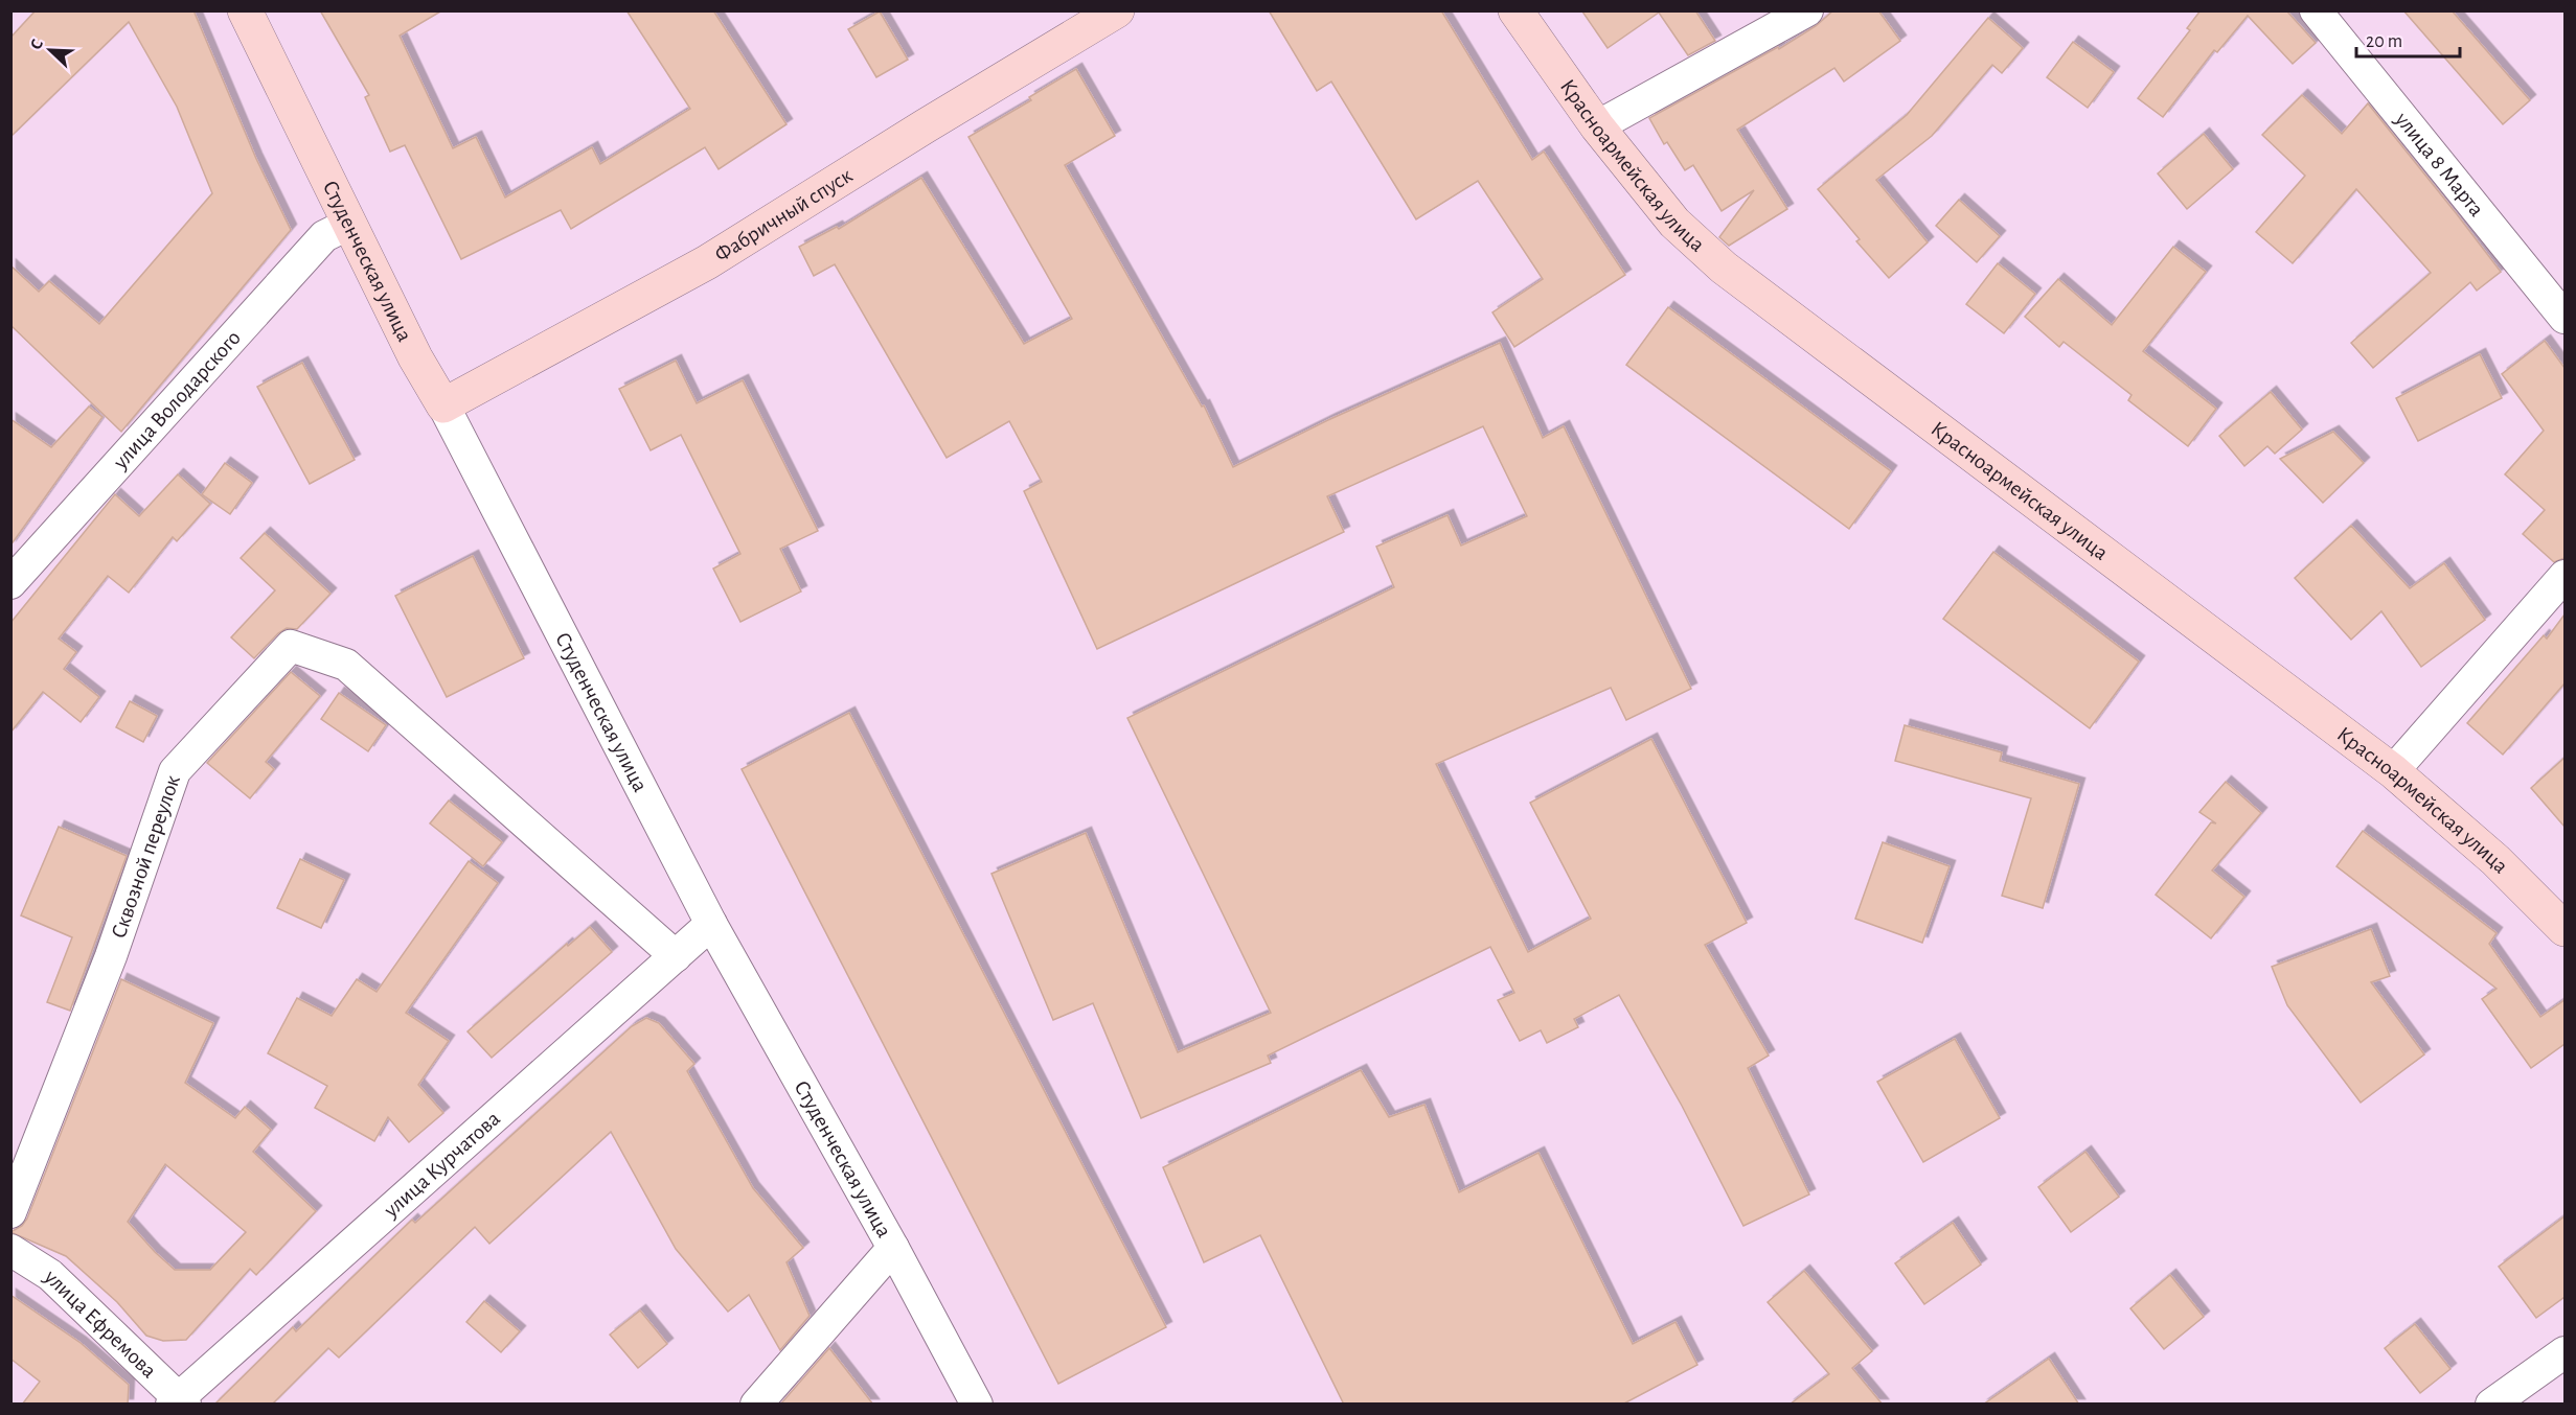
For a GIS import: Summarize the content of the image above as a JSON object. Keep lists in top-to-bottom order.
{
  "streets": {
    "main road": ["Красноармейская улица", "Фабричный спуск", "Студенческая улица"],
    "street": [
      "улица 8 Марта",
      "улица Володарского",
      "Сквозной переулок",
      "улица Курчатова",
      "улица Ефремова"
    ]
  },
  "crossings": [
    ["Фабричный спуск", "Студенческая улица"],
    ["Студенческая улица", "улица Володарского"],
    ["Студенческая улица", "улица Курчатова"],
    ["Сквозной переулок", "улица Курчатова"],
    ["улица Курчатова", "улица Ефремова"]
  ],
  "scale_bar": "20 m",
  "north": "top left"
}
